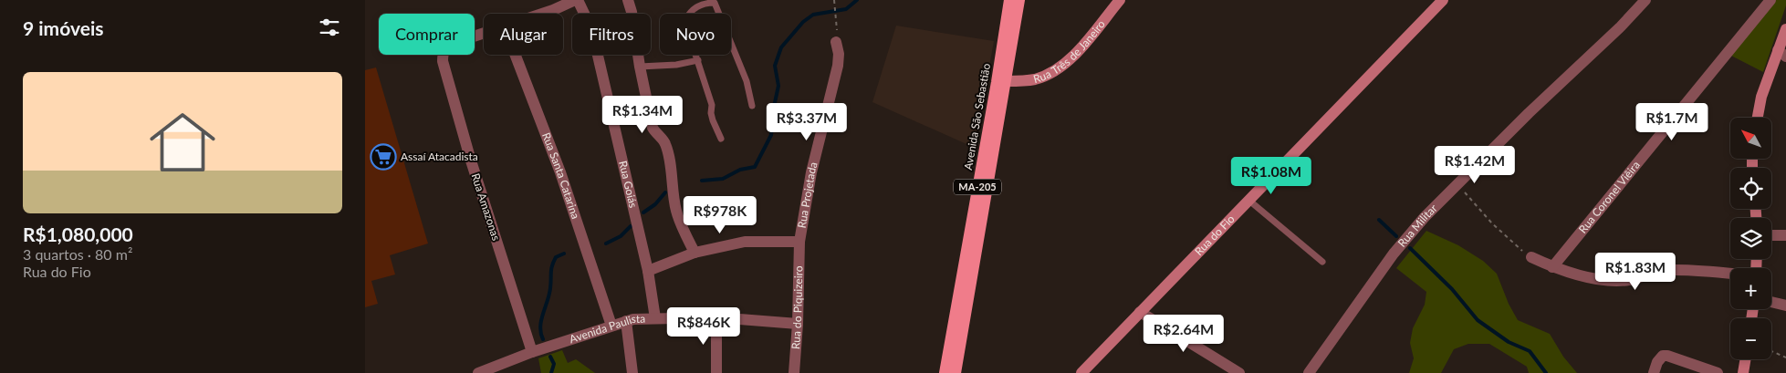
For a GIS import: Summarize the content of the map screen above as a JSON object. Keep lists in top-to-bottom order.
{
  "streets": {
    "main road": ["Avenida São Sebastião", "MA-205"],
    "street": [
      "Rua Três de Janeiro",
      "Rua Santa Catarina",
      "Rua Goiás",
      "Rua Projetada",
      "Rua Coronel Viêira",
      "Rua Amazonas",
      "Rua Militar",
      "Rua do Fio",
      "Rua do Piquizeiro",
      "Avenida Paulista"
    ]
  },
  "crossings": [
    ["Rua Três de Janeiro", "Avenida São Sebastião"],
    ["Rua Santa Catarina", "Avenida Paulista"],
    ["Rua Goiás", "Avenida Paulista"],
    ["Rua Projetada", "Rua do Piquizeiro"],
    ["Rua Amazonas", "Avenida Paulista"],
    ["Rua do Piquizeiro", "Avenida Paulista"]
  ],
  "places": {
    "supermarket": ["Assaí Atacadista"]
  },
  "north": "top left",
  "page": {
    "heading": "9 imóveis",
    "chip": [
      "Comprar",
      "Alugar",
      "Filtros",
      "Novo"
    ],
    "list": [
      {
        "name": "R$1,080,000",
        "note": "3 quartos · 80 m² · Rua do Fio"
      }
    ],
    "price": [
      "R$1.34M",
      "R$3.37M",
      "R$1.7M",
      "R$1.42M",
      "R$1.08M",
      "R$978K",
      "R$1.83M",
      "R$846K",
      "R$2.64M"
    ],
    "map_buttons": ["+", "−"]
  }
}
